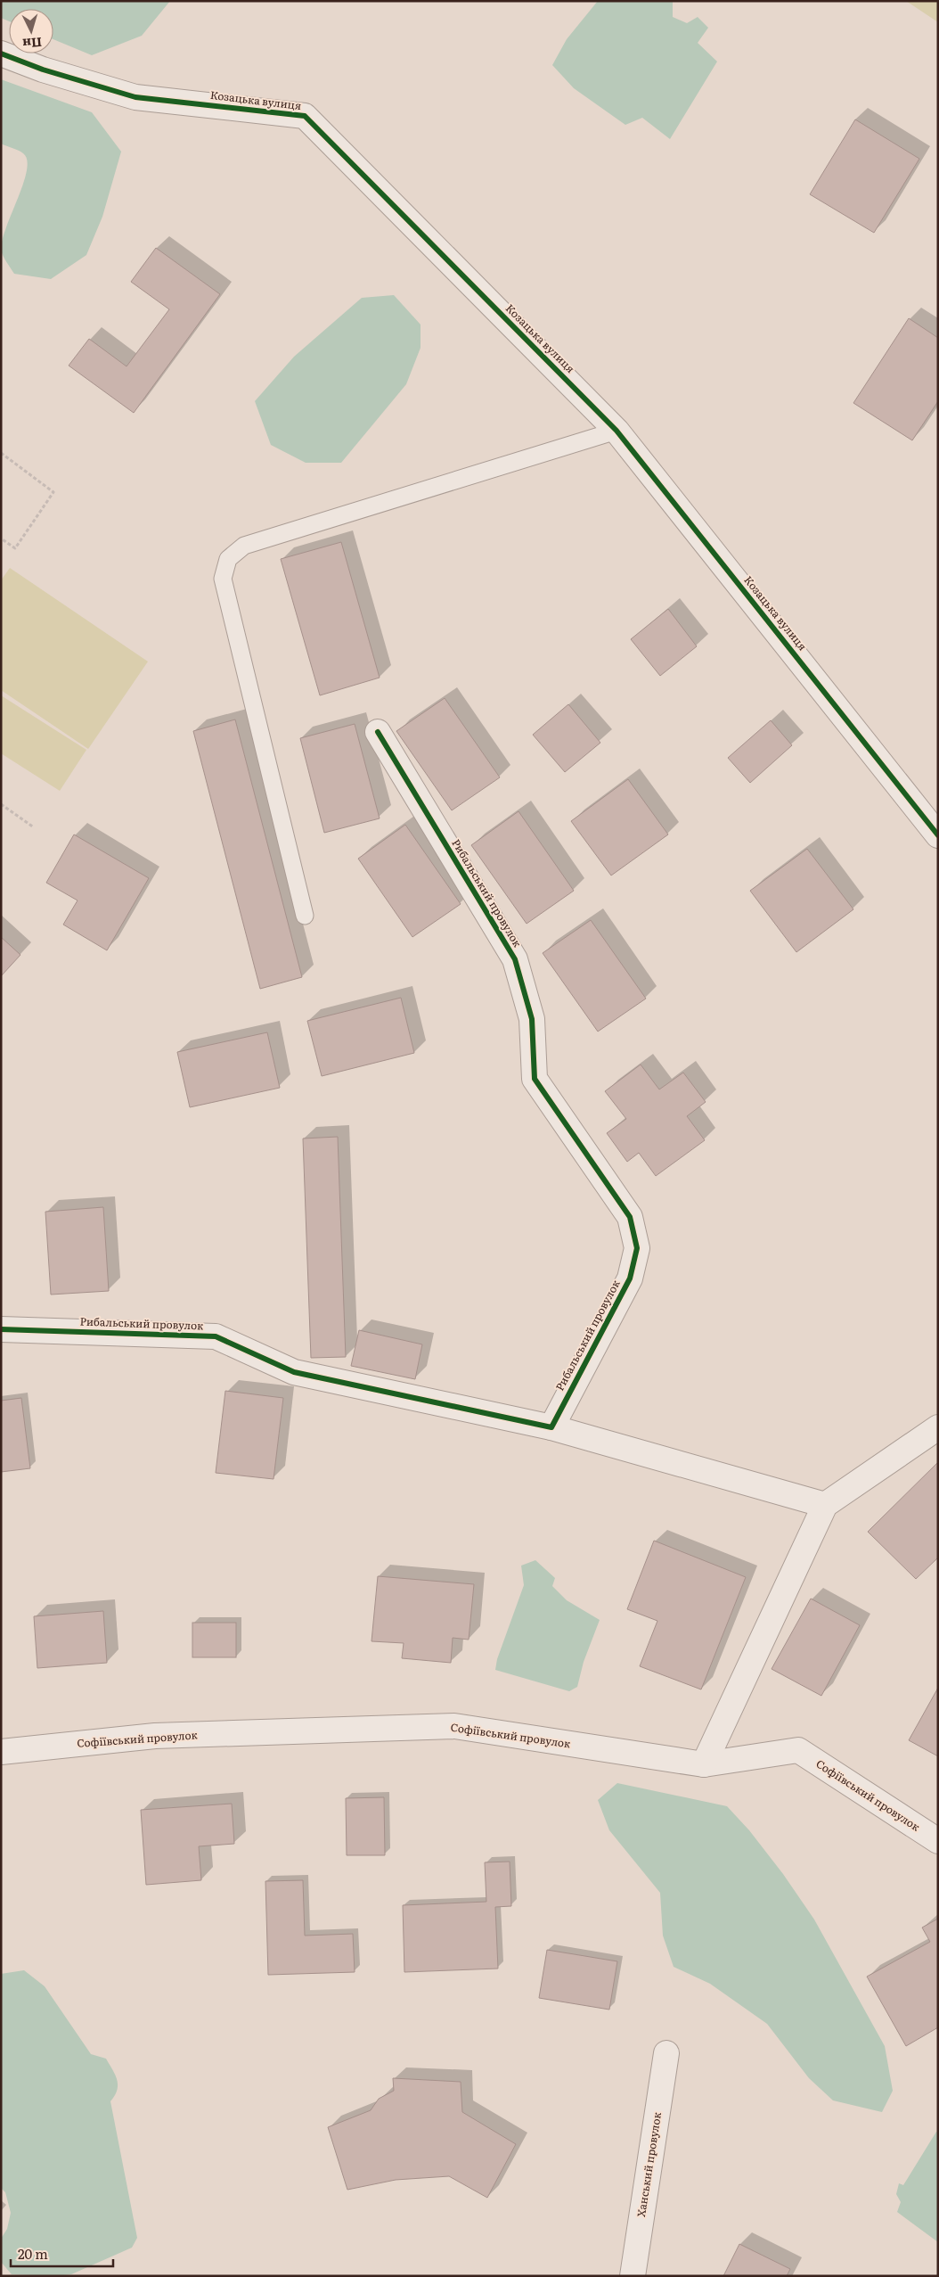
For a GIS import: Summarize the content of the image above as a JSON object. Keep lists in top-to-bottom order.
{
  "streets": {
    "street": [
      "Козацька вулиця",
      "Рибальський провулок",
      "Софіївський провулок",
      "Ханський провулок"
    ]
  },
  "scale_bar": "20 m",
  "north": "bottom"
}
